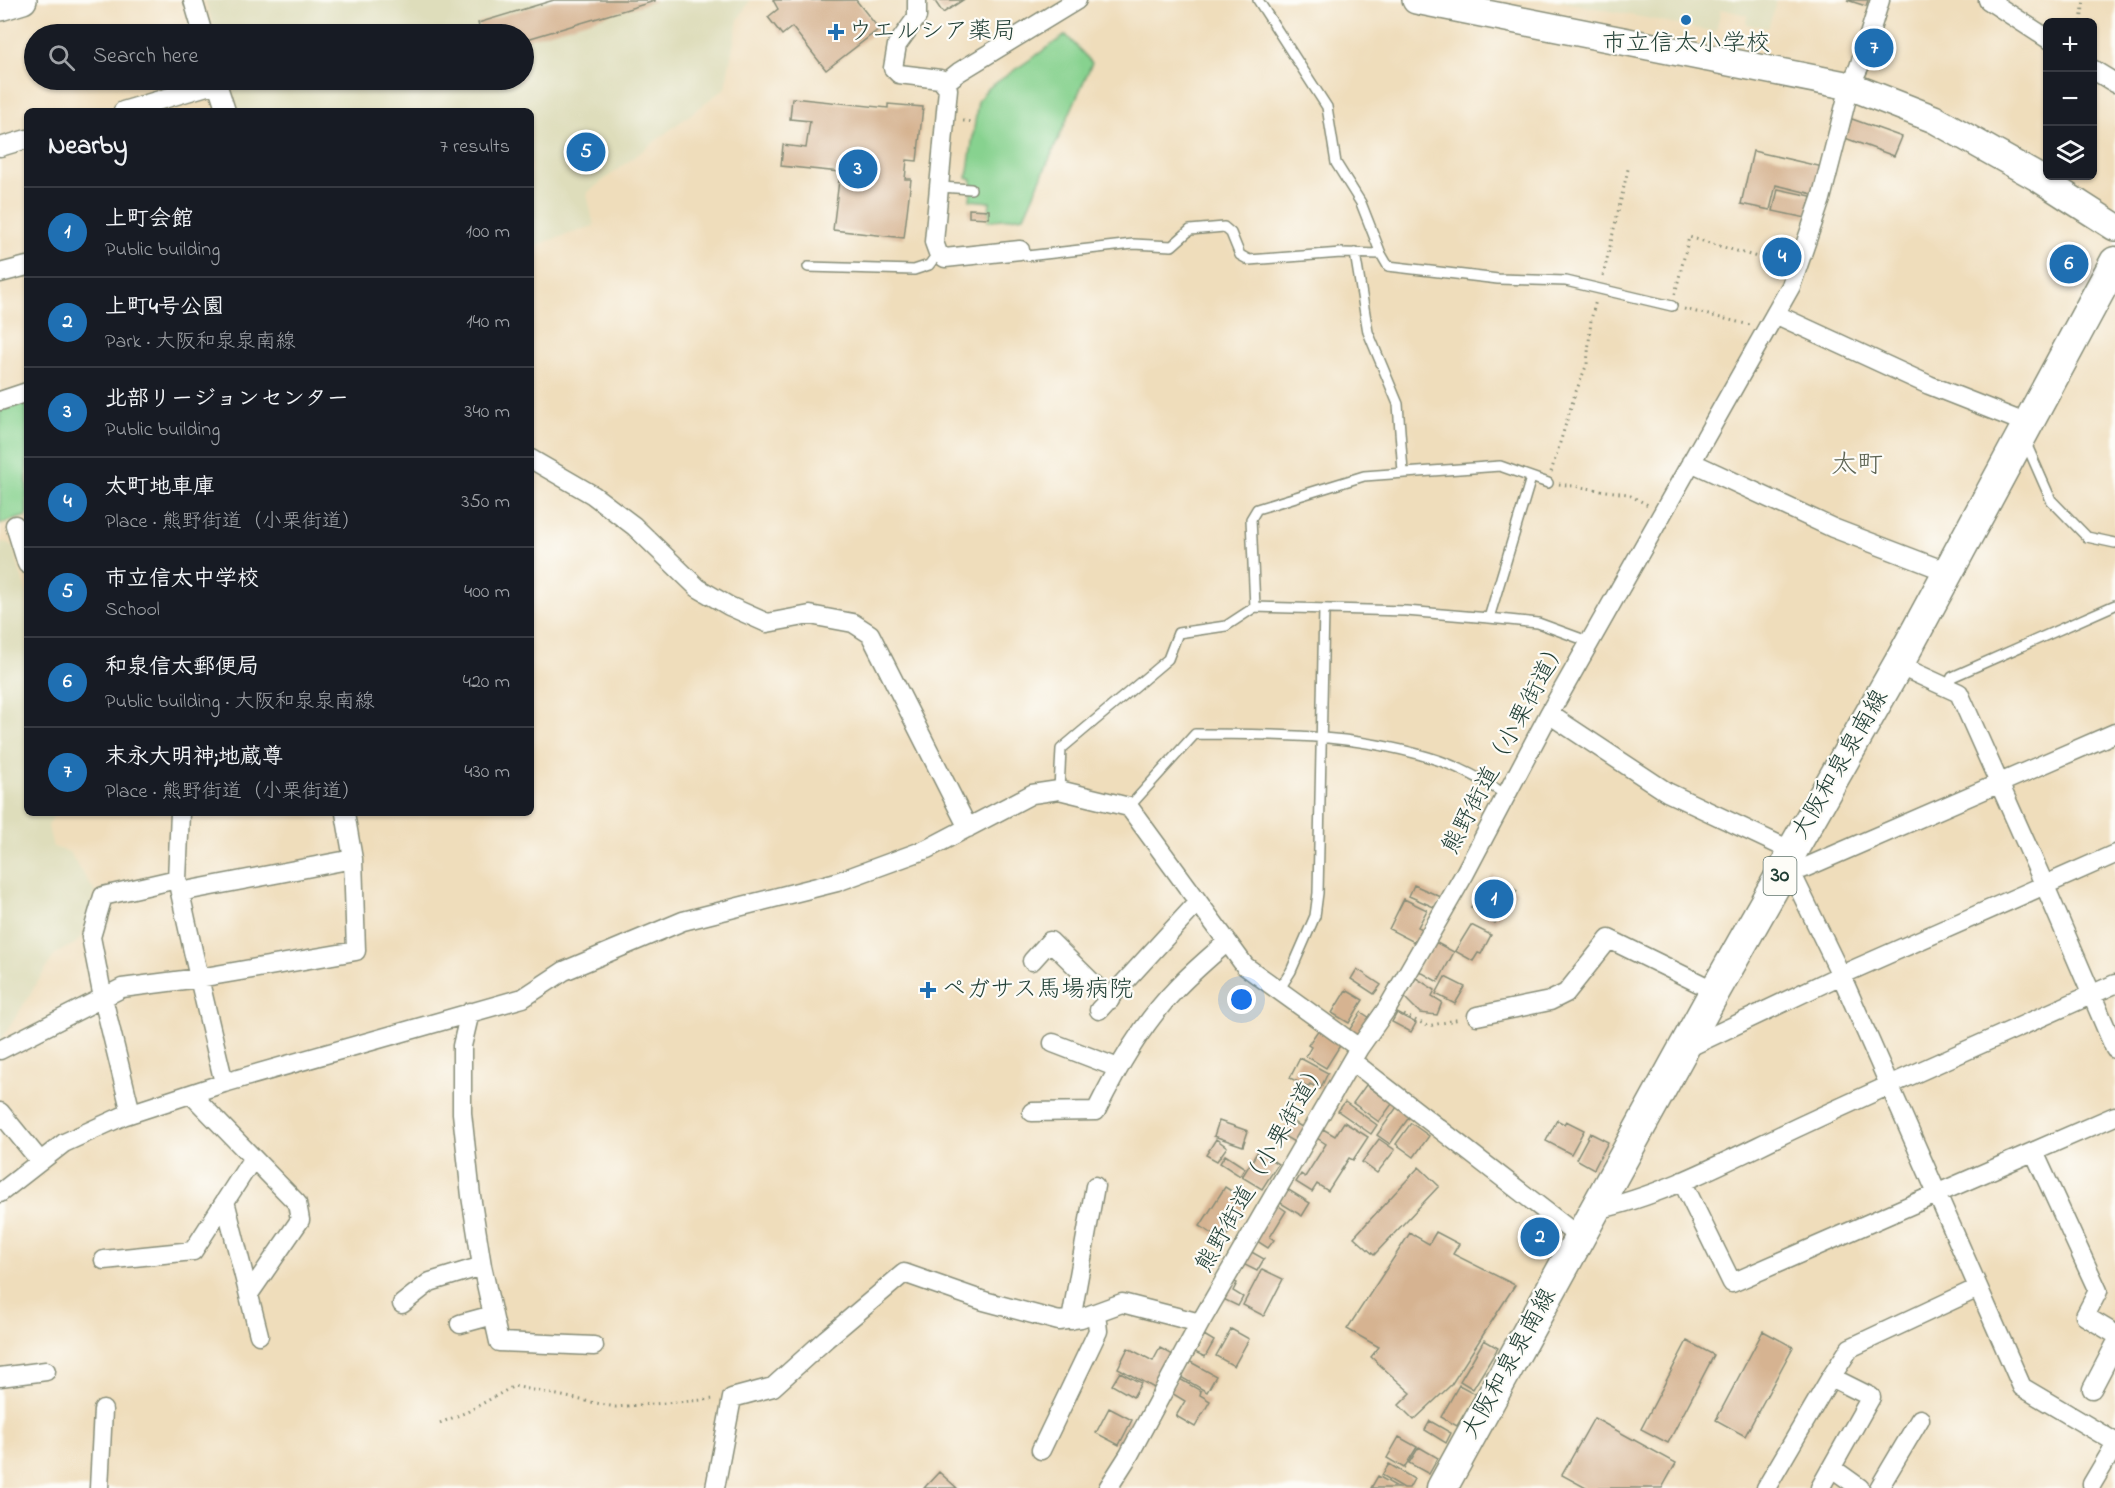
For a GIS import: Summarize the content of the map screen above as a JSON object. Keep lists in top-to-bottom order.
{
  "streets": {
    "main road": ["大阪和泉泉南線", "30"],
    "street": ["熊野街道（小栗街道）"]
  },
  "districts": ["太町"],
  "places": {
    "other": ["市立信太小学校"],
    "health": ["ウエルシア薬局", "ペガサス馬場病院"]
  },
  "page": {
    "map_buttons": ["+", "−"],
    "search": "Search here",
    "pins": [
      "7",
      "5",
      "3",
      "4",
      "6",
      "1",
      "2"
    ],
    "heading": ["Nearby", "7 results"],
    "list": [
      {
        "mark": "1",
        "name": "上町会館",
        "note": "Public building",
        "value": "100 m"
      },
      {
        "mark": "2",
        "name": "上町4号公園",
        "note": "Park · 大阪和泉泉南線",
        "value": "140 m"
      },
      {
        "mark": "3",
        "name": "北部リージョンセンター",
        "note": "Public building",
        "value": "340 m"
      },
      {
        "mark": "4",
        "name": "太町地車庫",
        "note": "Place · 熊野街道（小栗街道）",
        "value": "350 m"
      },
      {
        "mark": "5",
        "name": "市立信太中学校",
        "note": "School",
        "value": "400 m"
      },
      {
        "mark": "6",
        "name": "和泉信太郵便局",
        "note": "Public building · 大阪和泉泉南線",
        "value": "420 m"
      },
      {
        "mark": "7",
        "name": "末永大明神;地蔵尊",
        "note": "Place · 熊野街道（小栗街道）",
        "value": "430 m"
      }
    ]
  }
}
